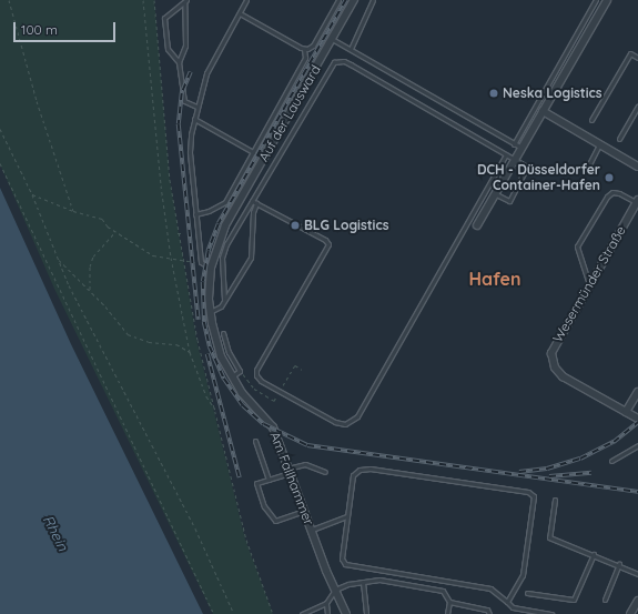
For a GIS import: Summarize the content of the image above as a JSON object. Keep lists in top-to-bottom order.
{
  "streets": {
    "street": ["Auf der Lausward", "Wesermünder Straße", "Am Fallhammer"]
  },
  "crossings": [
    ["Auf der Lausward", "Am Fallhammer"]
  ],
  "districts": ["Hafen"],
  "water": ["Rhein"],
  "places": ["Neska Logistics", "DCH - Düsseldorfer Container-Hafen", "BLG Logistics"],
  "scale_bar": "100 m"
}
